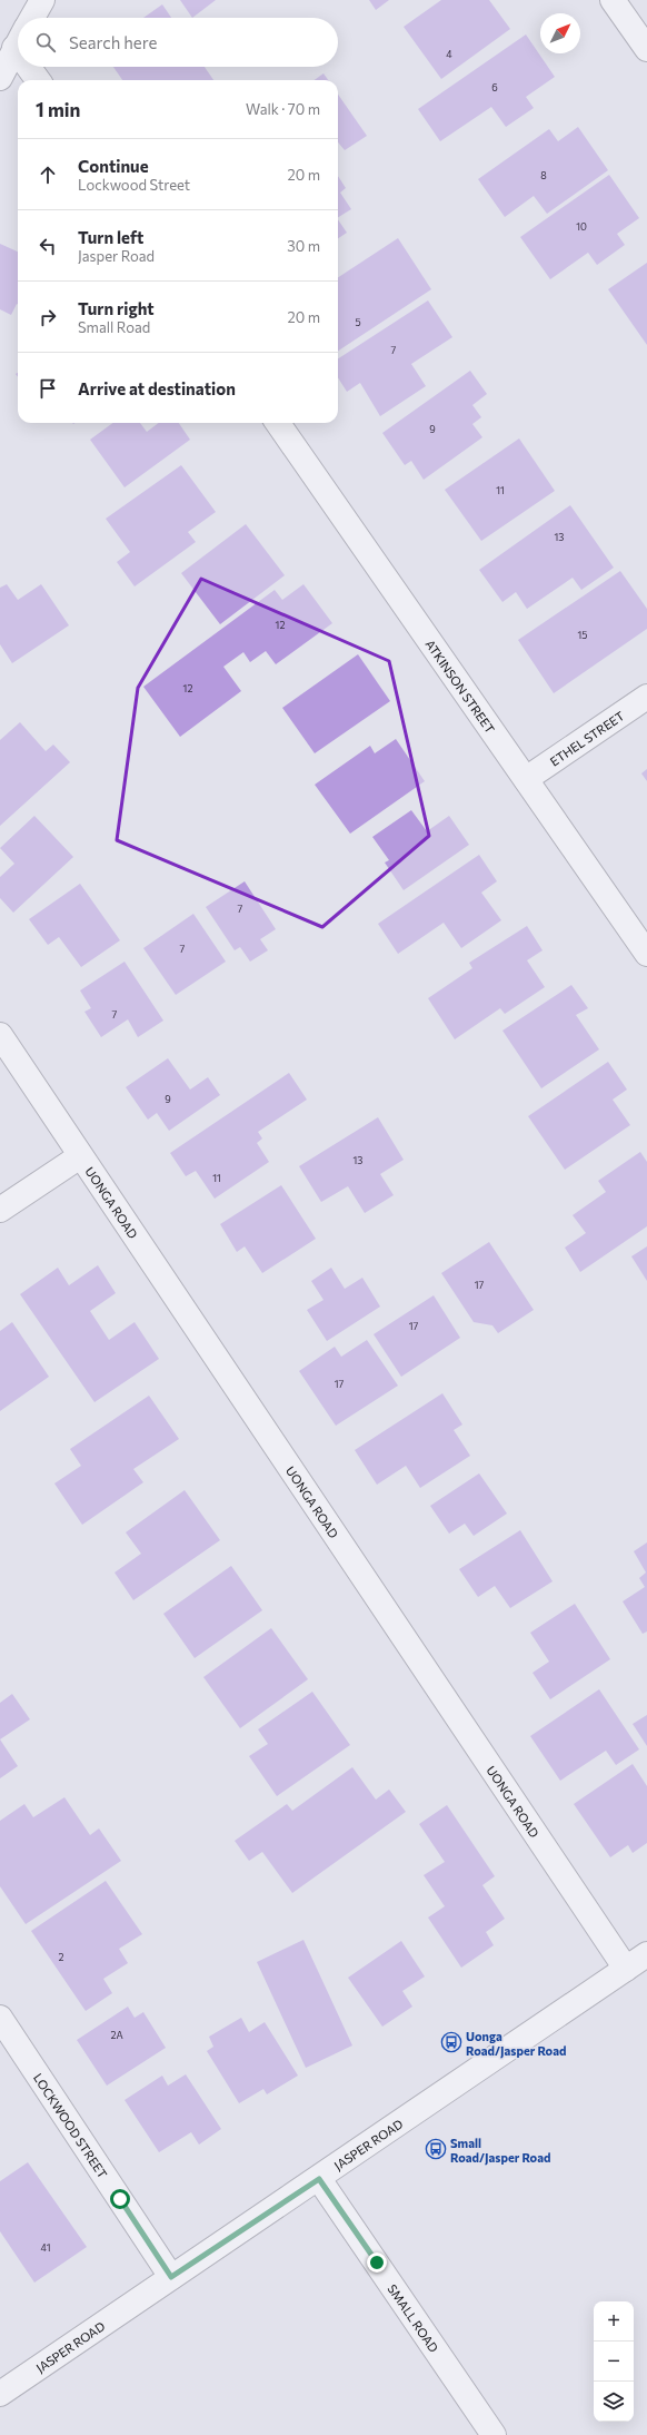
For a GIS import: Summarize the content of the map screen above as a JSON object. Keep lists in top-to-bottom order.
{
  "streets": {
    "street": [
      "ATKINSON STREET",
      "ETHEL STREET",
      "UONGA ROAD",
      "LOCKWOOD STREET",
      "JASPER ROAD",
      "SMALL ROAD"
    ]
  },
  "crossings": [
    ["ATKINSON STREET", "ETHEL STREET"],
    ["UONGA ROAD", "JASPER ROAD"],
    ["LOCKWOOD STREET", "JASPER ROAD"],
    ["JASPER ROAD", "SMALL ROAD"]
  ],
  "places": {
    "bus stop": ["Uonga Road/Jasper Road", "Small Road/Jasper Road"]
  },
  "house_numbers": [
    "4",
    "6",
    "8",
    "10",
    "5",
    "7",
    "9",
    "11",
    "13",
    "12",
    "15",
    "12",
    "7",
    "7",
    "7",
    "9",
    "13",
    "11",
    "17",
    "17",
    "17",
    "2",
    "2A",
    "41"
  ],
  "north": "top right",
  "page": {
    "search": "Search here",
    "heading": ["1 min", "Walk · 70 m"],
    "list": [
      ["Continue", "Lockwood Street", "20 m"],
      ["Turn left", "Jasper Road", "30 m"],
      ["Turn right", "Small Road", "20 m"],
      "Arrive at destination"
    ],
    "map_buttons": ["+", "−"]
  }
}
